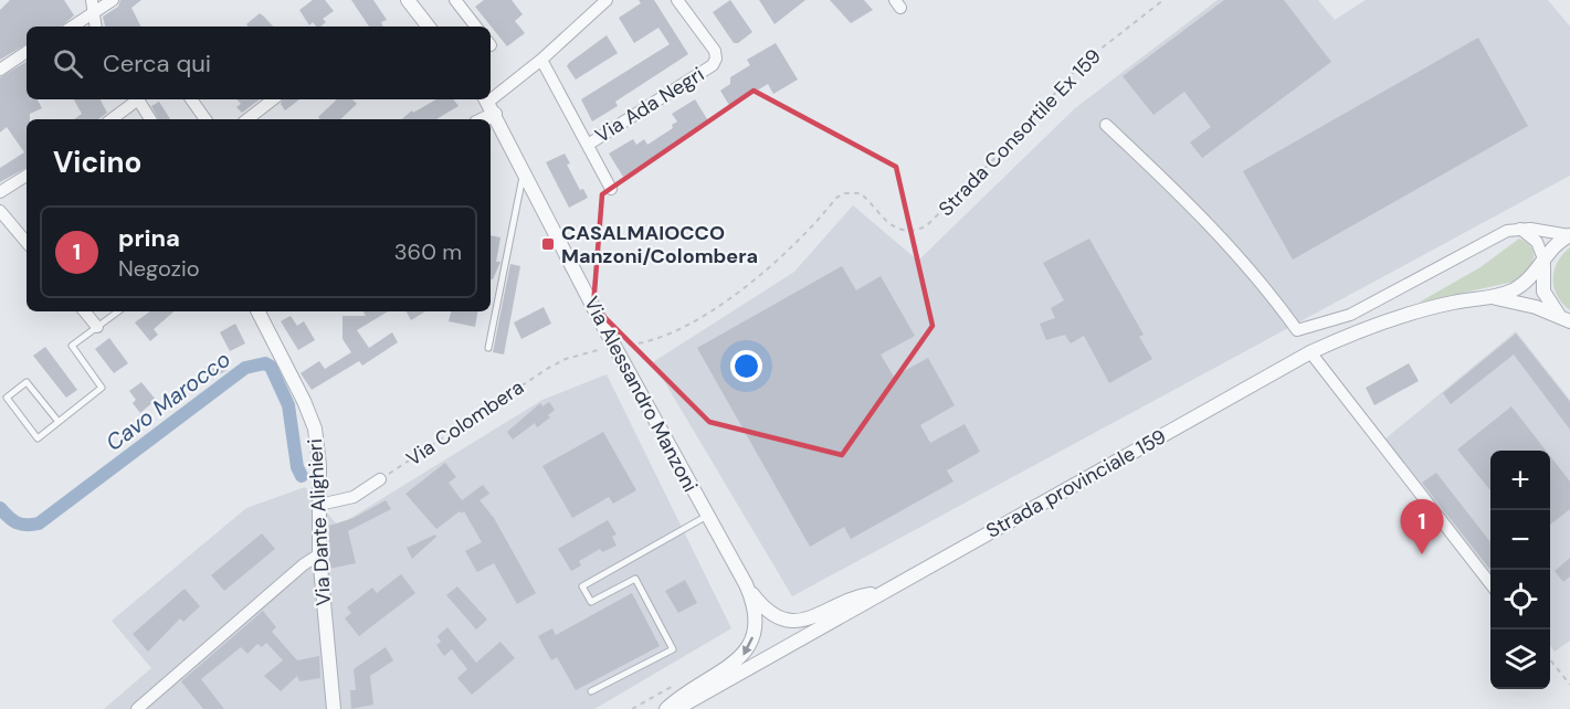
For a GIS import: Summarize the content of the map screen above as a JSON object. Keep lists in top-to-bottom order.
{
  "streets": {
    "street": [
      "Via Ada Negri",
      "Via Alessandro Manzoni",
      "Strada provinciale 159",
      "Via Dante Alighieri"
    ],
    "path": ["Strada Consortile Ex 159", "Via Colombera"]
  },
  "crossings": [
    ["Strada Consortile Ex 159", "Via Alessandro Manzoni"],
    ["Strada Consortile Ex 159", "Via Colombera"],
    ["Via Alessandro Manzoni", "Via Colombera"]
  ],
  "water": ["Cavo Marocco"],
  "places": {
    "transit": ["CASALMAIOCCO Manzoni/Colombera"]
  },
  "page": {
    "search": "Cerca qui",
    "heading": "Vicino",
    "list": [
      {
        "mark": "1",
        "name": "prina",
        "note": "Negozio",
        "value": "360 m"
      }
    ],
    "map_buttons": ["+", "−"],
    "pins": "1"
  }
}
